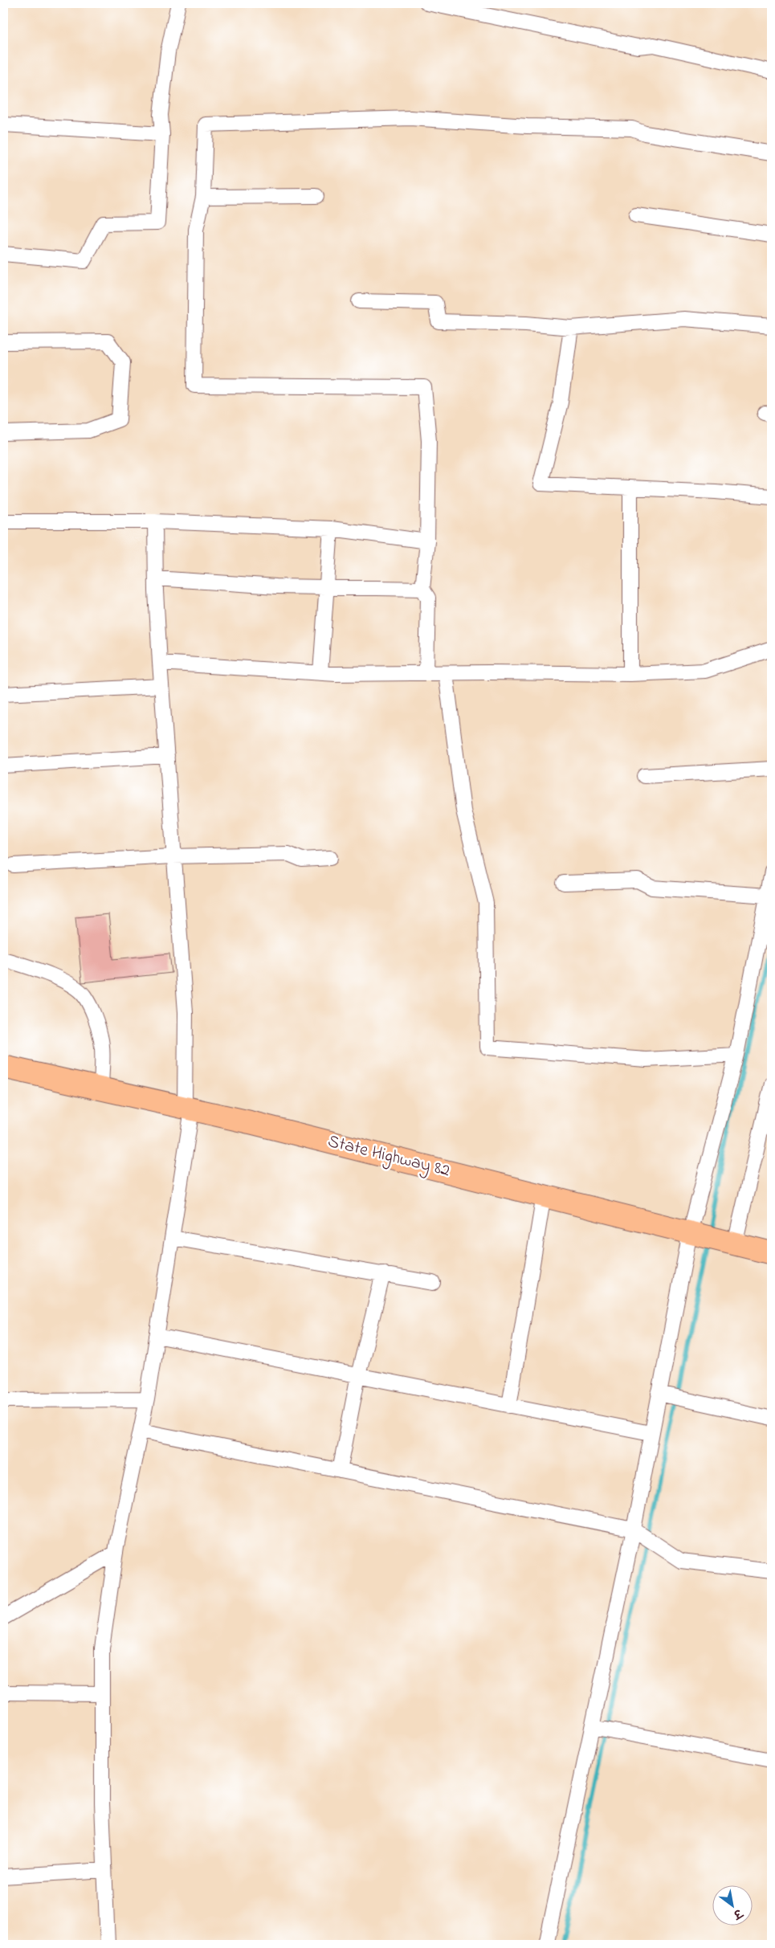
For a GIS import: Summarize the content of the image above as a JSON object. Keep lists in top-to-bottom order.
{
  "streets": {
    "main road": ["State Highway 82"]
  },
  "north": "bottom right"
}
